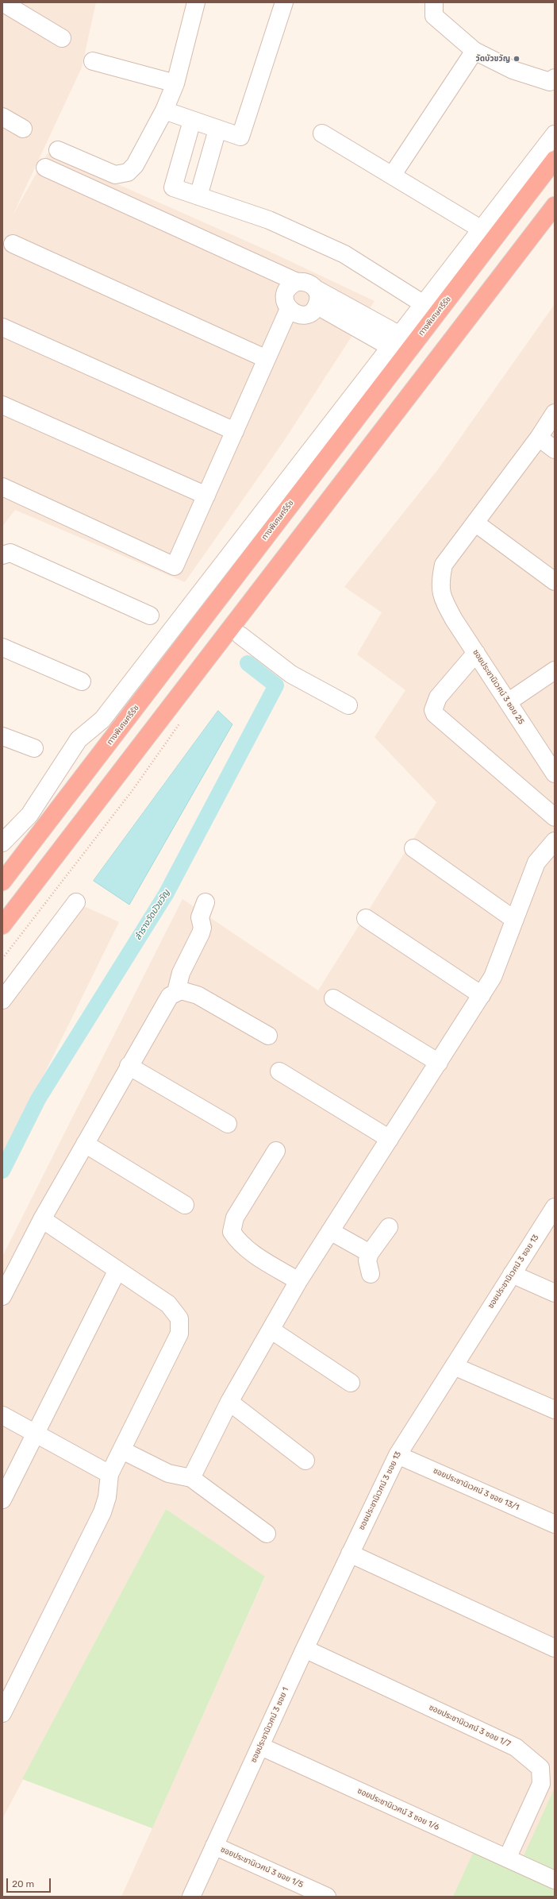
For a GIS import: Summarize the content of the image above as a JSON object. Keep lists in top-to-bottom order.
{
  "streets": {
    "highway": ["ทางพิเศษศรีรัช"],
    "street": [
      "ซอยประชานิเวศน์ 3 ซอย 25",
      "ซอยประชานิเวศน์ 3 ซอย 13",
      "ซอยประชานิเวศน์ 3 ซอย 13/1",
      "ซอยประชานิเวศน์ 3 ซอย 1",
      "ซอยประชานิเวศน์ 3 ซอย 1/7",
      "ซอยประชานิเวศน์ 3 ซอย 1/6",
      "ซอยประชานิเวศน์ 3 ซอย 1/5"
    ]
  },
  "crossings": [
    ["ซอยประชานิเวศน์ 3 ซอย 13", "ซอยประชานิเวศน์ 3 ซอย 13/1"],
    ["ซอยประชานิเวศน์ 3 ซอย 13", "ซอยประชานิเวศน์ 3 ซอย 1"],
    ["ซอยประชานิเวศน์ 3 ซอย 1", "ซอยประชานิเวศน์ 3 ซอย 1/7"],
    ["ซอยประชานิเวศน์ 3 ซอย 1", "ซอยประชานิเวศน์ 3 ซอย 1/6"],
    ["ซอยประชานิเวศน์ 3 ซอย 1", "ซอยประชานิเวศน์ 3 ซอย 1/5"],
    ["ซอยประชานิเวศน์ 3 ซอย 1/7", "ซอยประชานิเวศน์ 3 ซอย 1/6"]
  ],
  "water": ["ลำรางวัดบัวขวัญ"],
  "places": ["วัดบัวขวัญ"],
  "scale_bar": "20 m"
}
